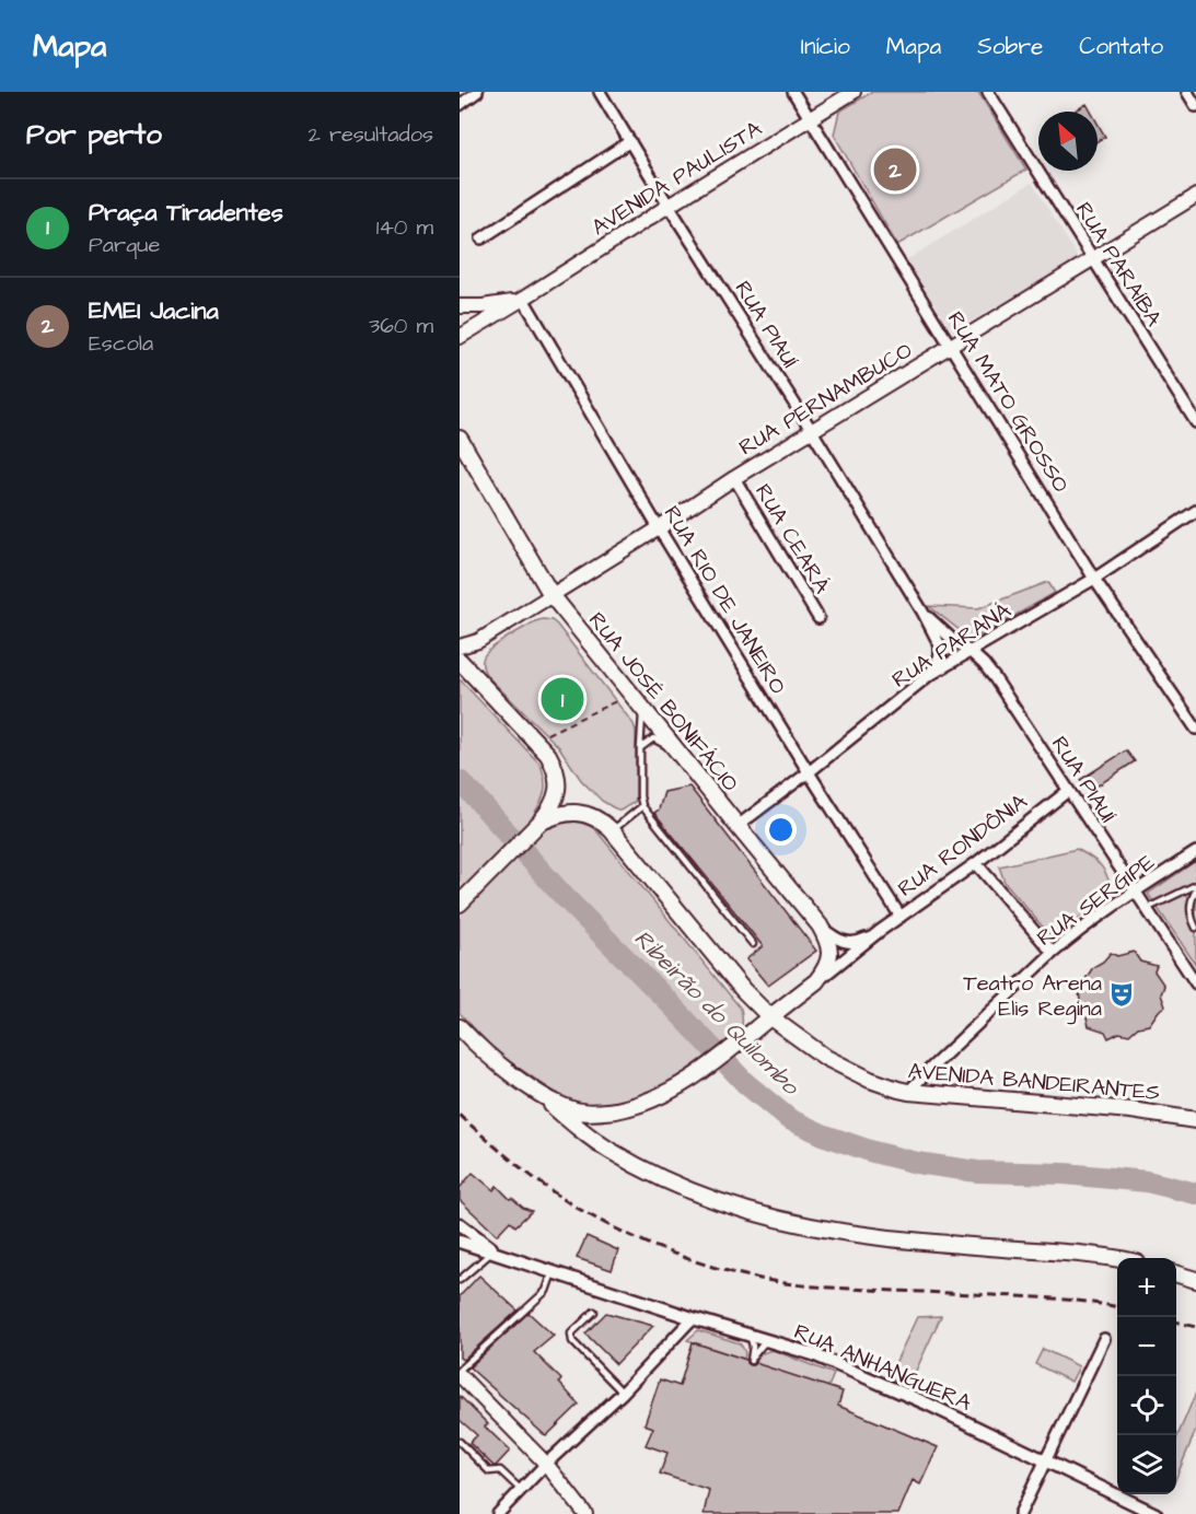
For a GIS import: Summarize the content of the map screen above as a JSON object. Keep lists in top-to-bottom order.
{
  "streets": {
    "main road": [
      "AVENIDA PAULISTA",
      "RUA PERNAMBUCO",
      "RUA JOSÉ BONIFÁCIO",
      "RUA RONDÔNIA",
      "AVENIDA BANDEIRANTES"
    ],
    "street": [
      "RUA PARAÍBA",
      "RUA PIAUÍ",
      "RUA MATO GROSSO",
      "RUA CEARÁ",
      "RUA RIO DE JANEIRO",
      "RUA PARANÁ",
      "RUA SERGIPE",
      "RUA ANHANGUERA"
    ]
  },
  "crossings": [
    ["AVENIDA PAULISTA", "RUA PIAUÍ"],
    ["AVENIDA PAULISTA", "RUA MATO GROSSO"],
    ["AVENIDA PAULISTA", "RUA RIO DE JANEIRO"],
    ["RUA PARAÍBA", "RUA PERNAMBUCO"],
    ["RUA PIAUÍ", "RUA PERNAMBUCO"],
    ["RUA PIAUÍ", "RUA PARANÁ"],
    ["RUA PIAUÍ", "RUA RONDÔNIA"],
    ["RUA PIAUÍ", "RUA SERGIPE"],
    ["RUA PERNAMBUCO", "RUA MATO GROSSO"],
    ["RUA PERNAMBUCO", "RUA CEARÁ"],
    ["RUA PERNAMBUCO", "RUA RIO DE JANEIRO"],
    ["RUA PERNAMBUCO", "RUA JOSÉ BONIFÁCIO"],
    ["RUA MATO GROSSO", "RUA PARANÁ"],
    ["RUA RIO DE JANEIRO", "RUA PARANÁ"],
    ["RUA RIO DE JANEIRO", "RUA RONDÔNIA"],
    ["RUA PARANÁ", "RUA JOSÉ BONIFÁCIO"],
    ["RUA JOSÉ BONIFÁCIO", "RUA RONDÔNIA"],
    ["RUA RONDÔNIA", "AVENIDA BANDEIRANTES"],
    ["RUA SERGIPE", "AVENIDA BANDEIRANTES"]
  ],
  "water": ["Ribeirão do Quilombo"],
  "places": {
    "theatre": ["Teatro Arena Elis Regina"]
  },
  "north": "top left",
  "page": {
    "header": "Mapa",
    "nav": [
      "Início",
      "Mapa",
      "Sobre",
      "Contato"
    ],
    "heading": ["Por perto", "2 resultados"],
    "pins": ["2", "1"],
    "list": [
      {
        "mark": "1",
        "name": "Praça Tiradentes",
        "note": "Parque",
        "value": "140 m"
      },
      {
        "mark": "2",
        "name": "EMEI Jacina",
        "note": "Escola",
        "value": "360 m"
      }
    ],
    "map_buttons": ["+", "−"]
  }
}
